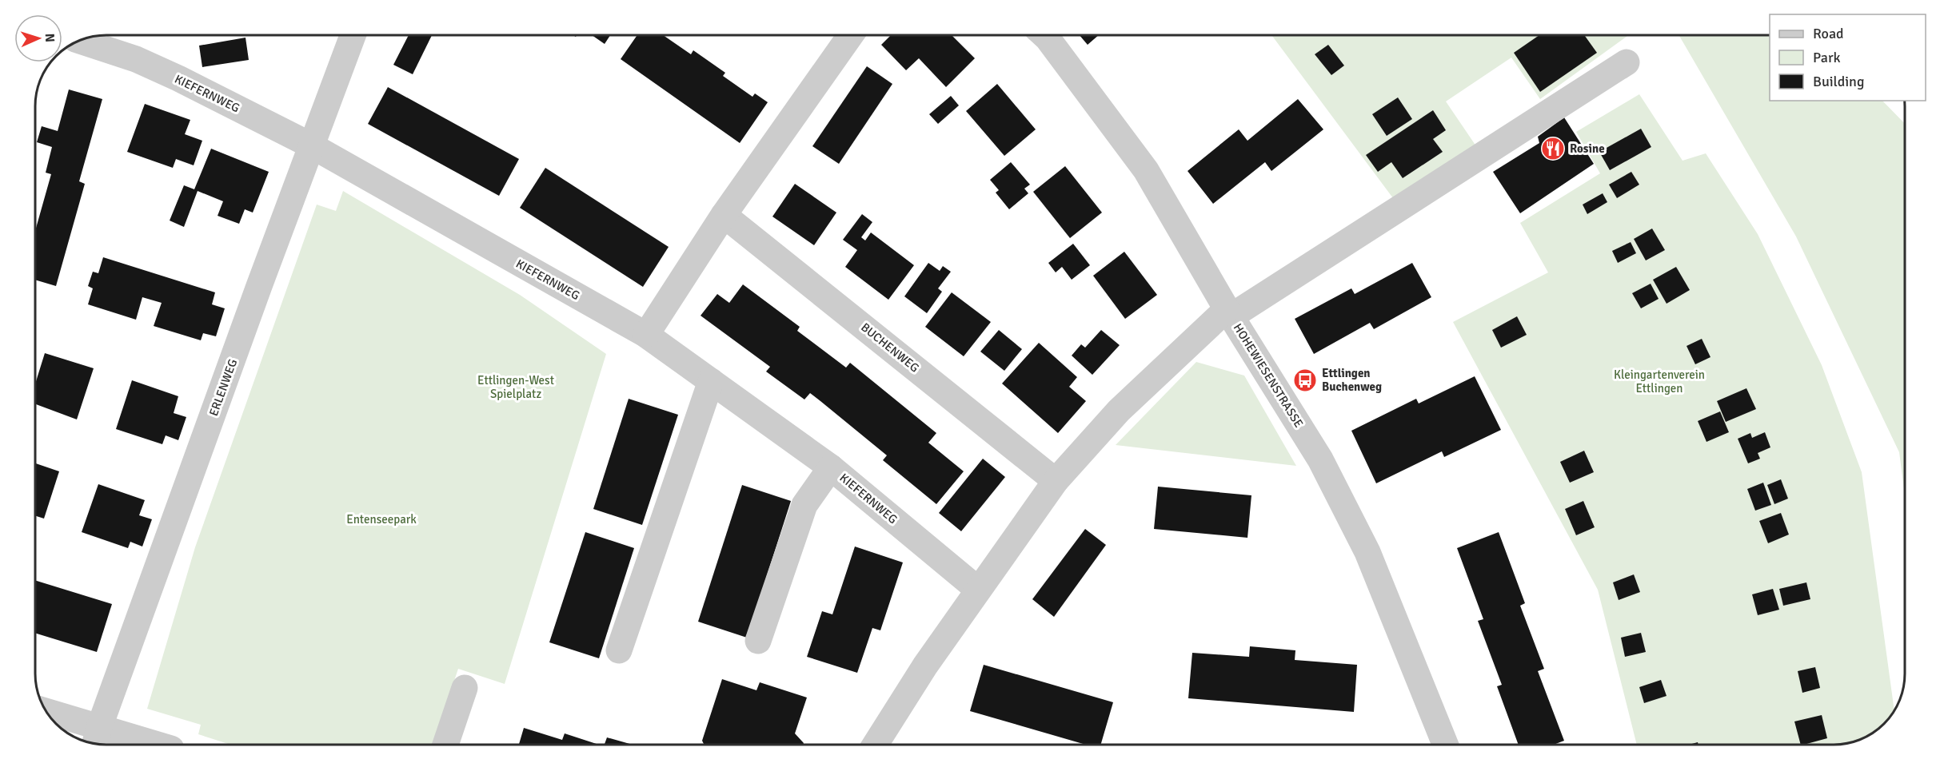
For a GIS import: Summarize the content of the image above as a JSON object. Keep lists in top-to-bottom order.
{
  "streets": {
    "street": [
      "KIEFERNWEG",
      "BUCHENWEG",
      "HOHEWIESENSTRASSE",
      "ERLENWEG"
    ]
  },
  "crossings": [
    ["KIEFERNWEG", "ERLENWEG"]
  ],
  "parks": ["Kleingartenverein Ettlingen", "Ettlingen-West Spielplatz", "Entenseepark"],
  "places": {
    "restaurant": ["Rosine"],
    "bus stop": ["Ettlingen Buchenweg"]
  },
  "legend": ["Road", "Park", "Building"],
  "north": "right"
}
